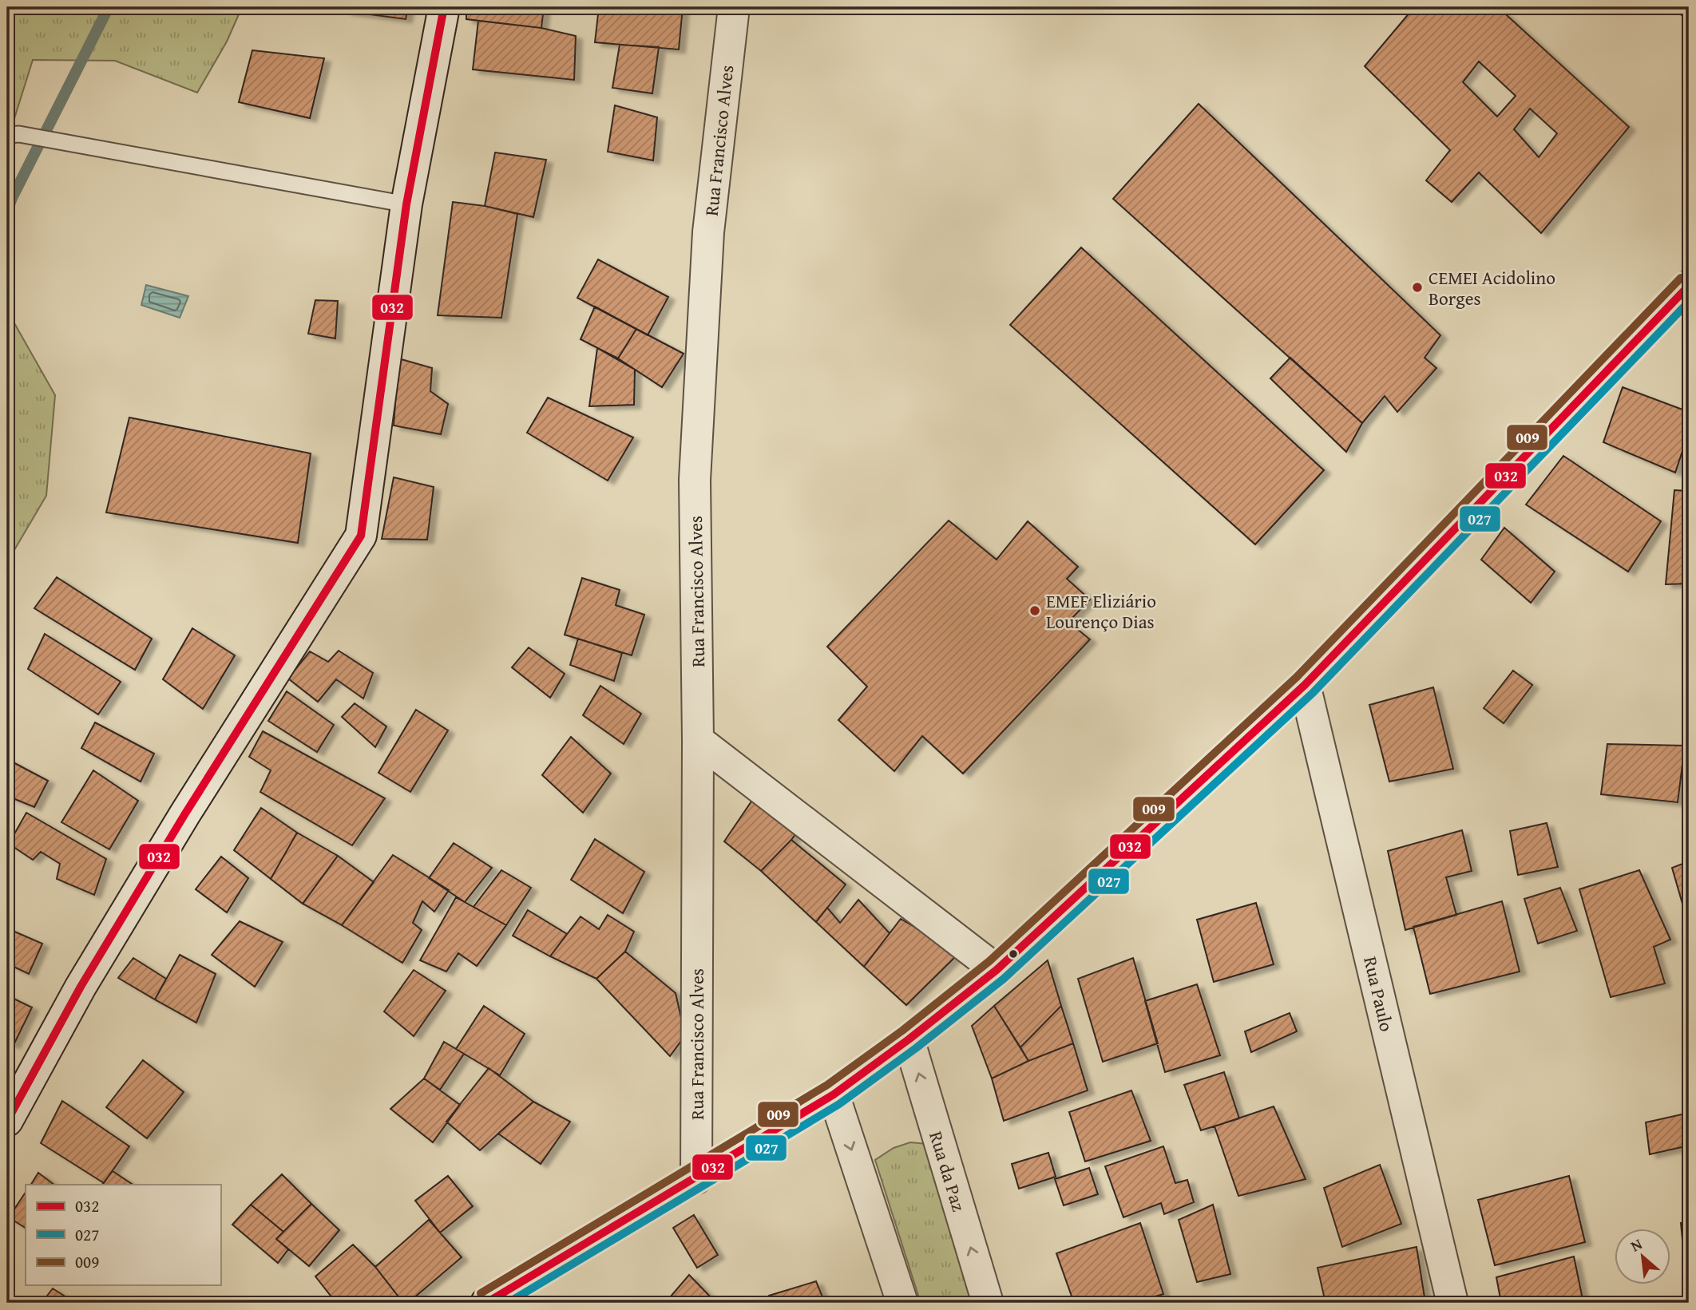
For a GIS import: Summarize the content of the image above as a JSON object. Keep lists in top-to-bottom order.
{
  "streets": {
    "street": ["Rua Francisco Alves", "Rua Paulo", "Rua da Paz"]
  },
  "places": ["CEMEI Acidolino Borges", "EMEF Eliziário Lourenço Dias"],
  "lines": ["transit line 032", "transit line 009", "transit line 027"],
  "legend": ["032", "027", "009"],
  "north": "top left"
}
